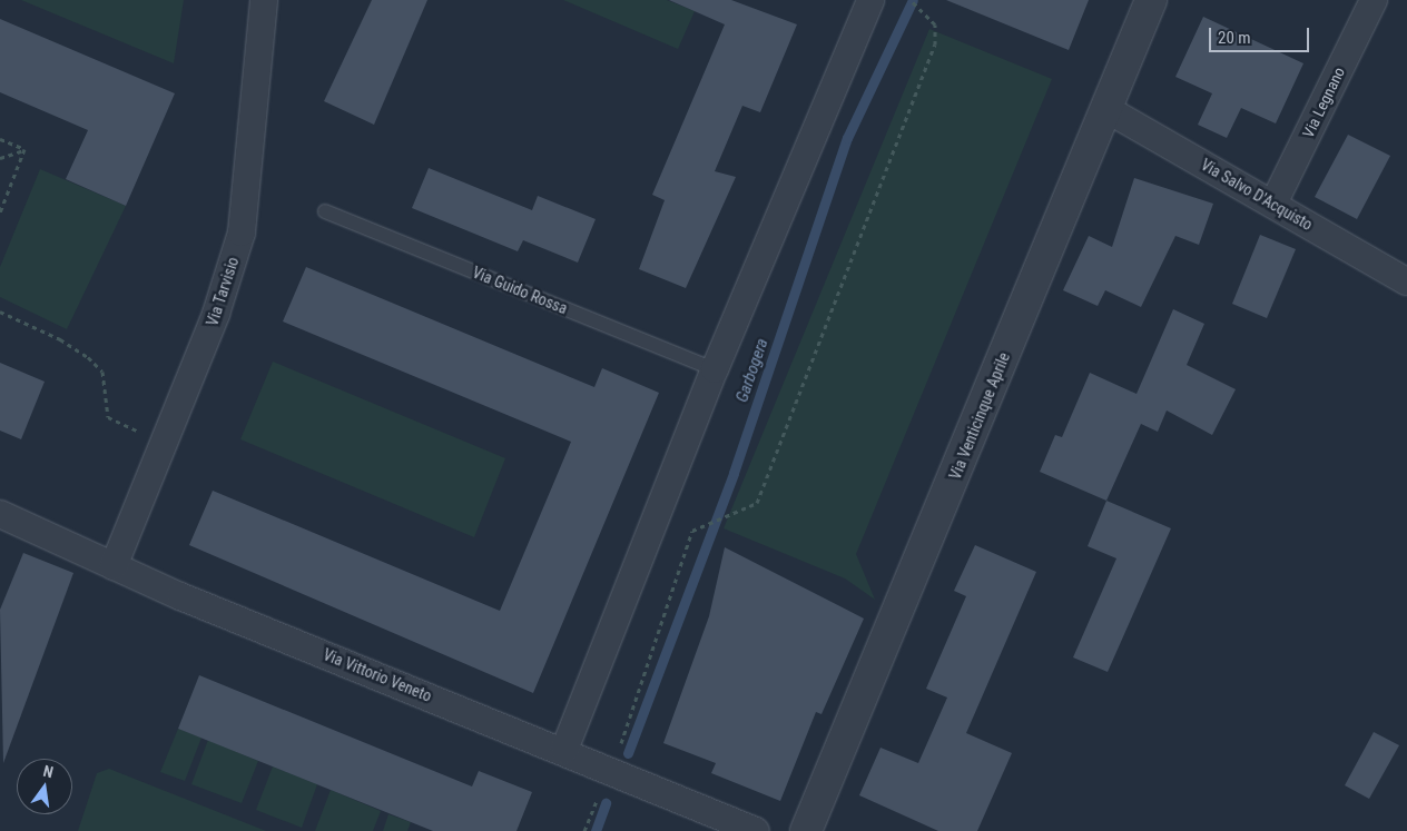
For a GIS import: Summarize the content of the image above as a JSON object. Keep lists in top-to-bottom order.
{
  "streets": {
    "street": [
      "Via Legnano",
      "Via Salvo D'Acquisto",
      "Via Tarvisio",
      "Via Venticinque Aprile",
      "Via Vittorio Veneto"
    ],
    "lane": ["Via Guido Rossa"]
  },
  "crossings": [
    ["Via Legnano", "Via Salvo D'Acquisto"],
    ["Via Salvo D'Acquisto", "Via Venticinque Aprile"],
    ["Via Tarvisio", "Via Vittorio Veneto"]
  ],
  "water": ["Garbogera"],
  "scale_bar": "20 m",
  "north": "top"
}
